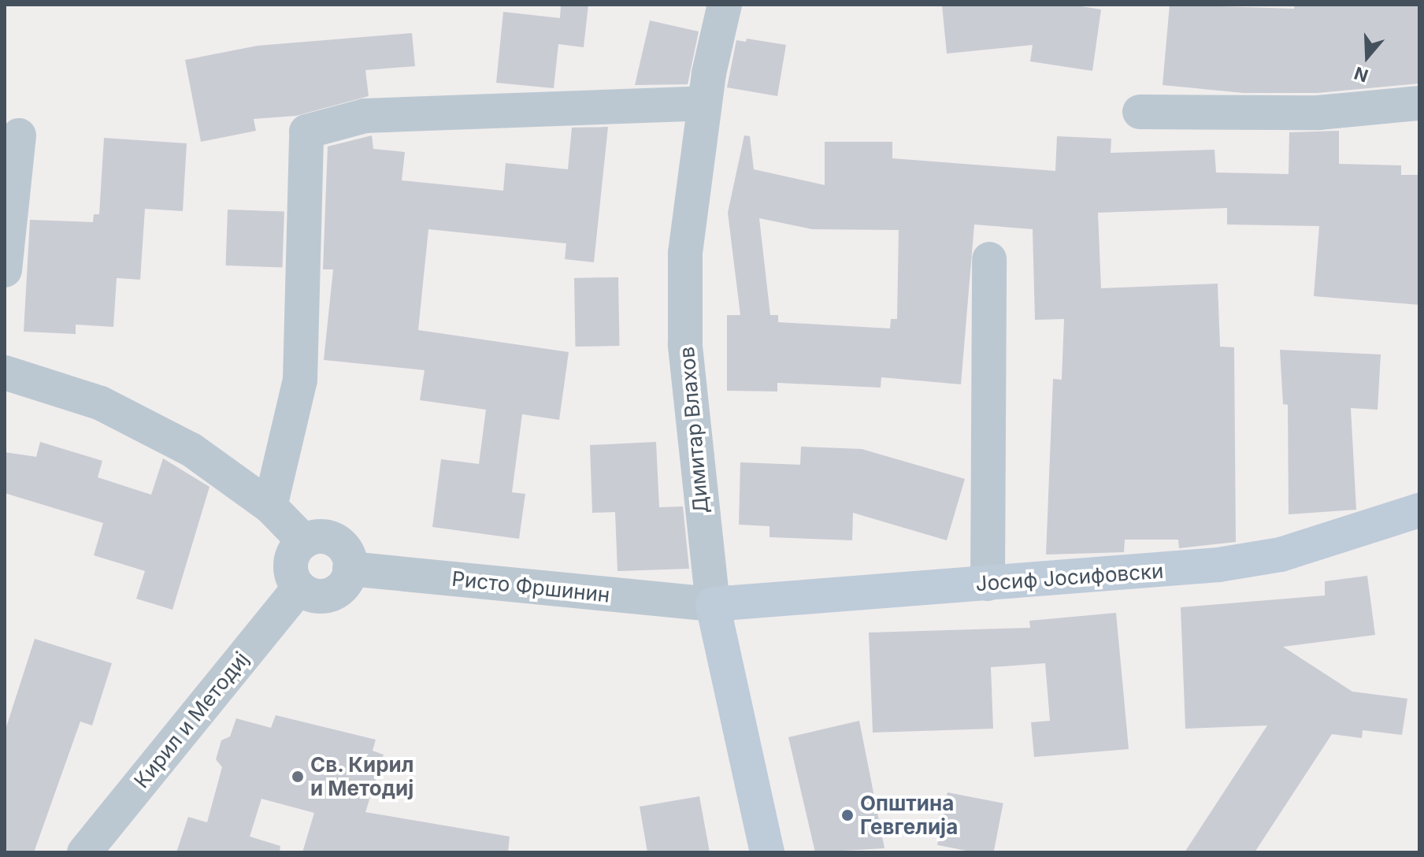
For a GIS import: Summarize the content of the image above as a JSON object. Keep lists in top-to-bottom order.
{
  "streets": {
    "main road": ["Димитар Влахов", "Јосиф Јосифовски"],
    "street": ["Ристо Фршинин", "Кирил и Методиј"]
  },
  "crossings": [
    ["Димитар Влахов", "Јосиф Јосифовски"],
    ["Димитар Влахов", "Ристо Фршинин"],
    ["Јосиф Јосифовски", "Ристо Фршинин"],
    ["Ристо Фршинин", "Кирил и Методиј"]
  ],
  "places": ["Св. Кирил и Методиј", "Општина Гевгелија"],
  "north": "bottom"
}
